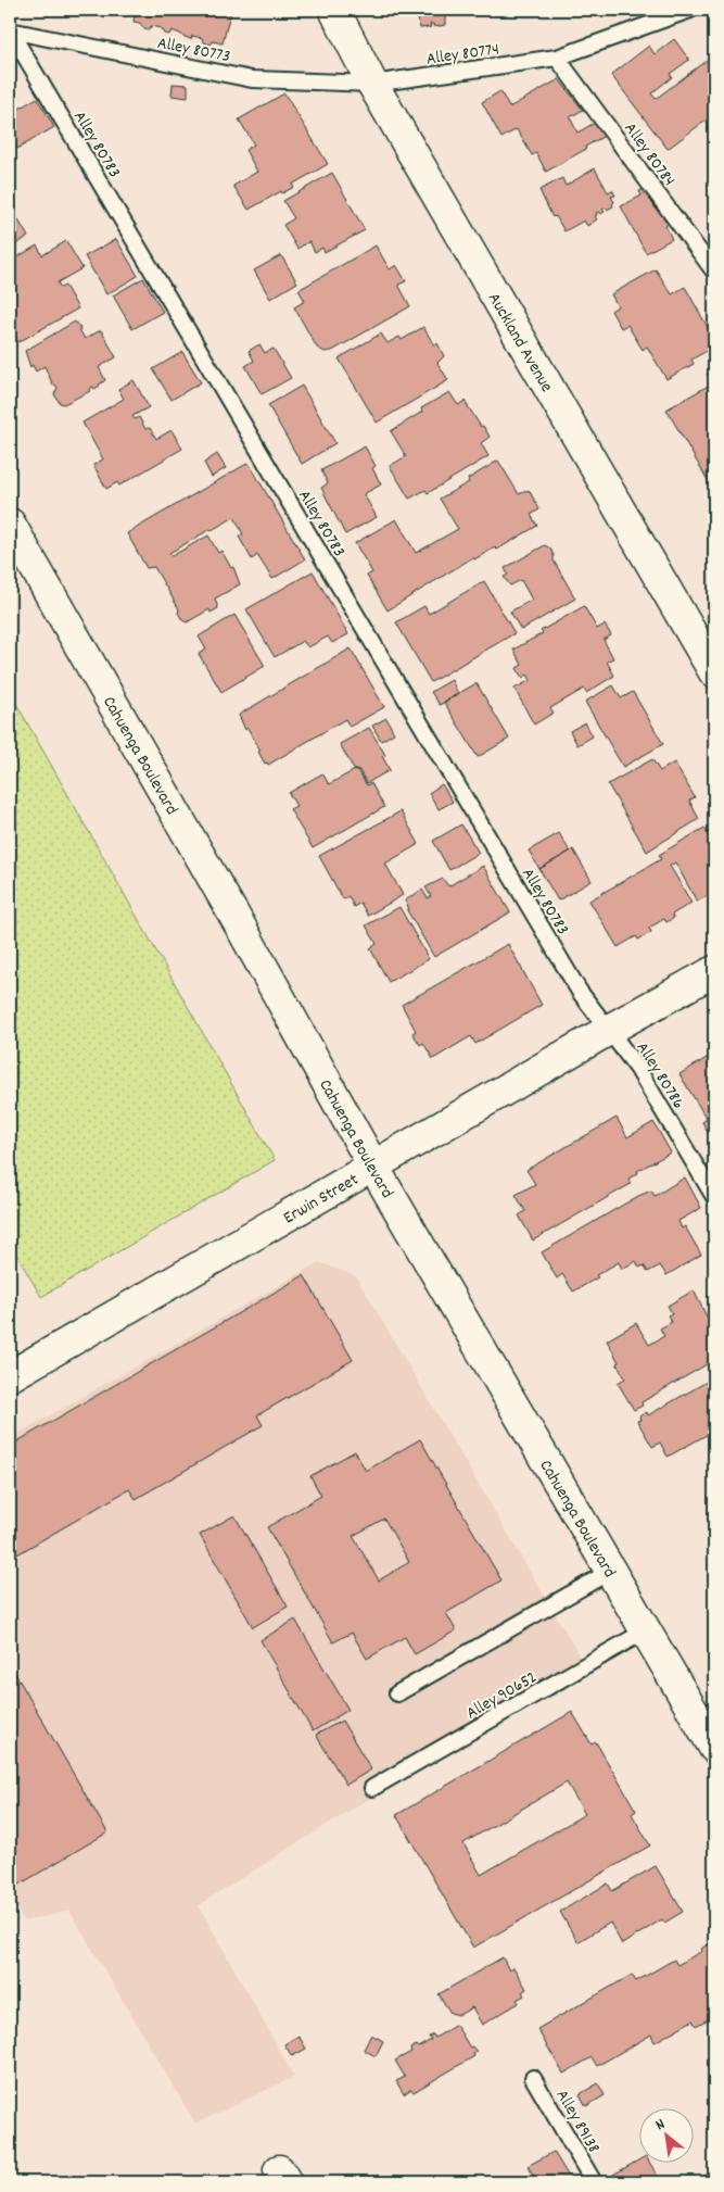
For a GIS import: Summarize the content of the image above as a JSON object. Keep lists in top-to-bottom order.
{
  "streets": {
    "street": ["Auckland Avenue", "Cahuenga Boulevard", "Erwin Street"],
    "lane": [
      "Alley 80773",
      "Alley 80774",
      "Alley 80783",
      "Alley 80784",
      "Alley 80786",
      "Alley 90652",
      "Alley 89138"
    ]
  },
  "crossings": [
    ["Alley 80773", "Alley 80774"],
    ["Alley 80773", "Alley 80783"],
    ["Alley 80773", "Auckland Avenue"],
    ["Alley 80774", "Alley 80784"],
    ["Alley 80774", "Auckland Avenue"],
    ["Alley 80783", "Alley 80786"],
    ["Alley 80783", "Erwin Street"],
    ["Cahuenga Boulevard", "Erwin Street"],
    ["Cahuenga Boulevard", "Alley 90652"],
    ["Alley 80786", "Erwin Street"]
  ],
  "north": "top left"
}
